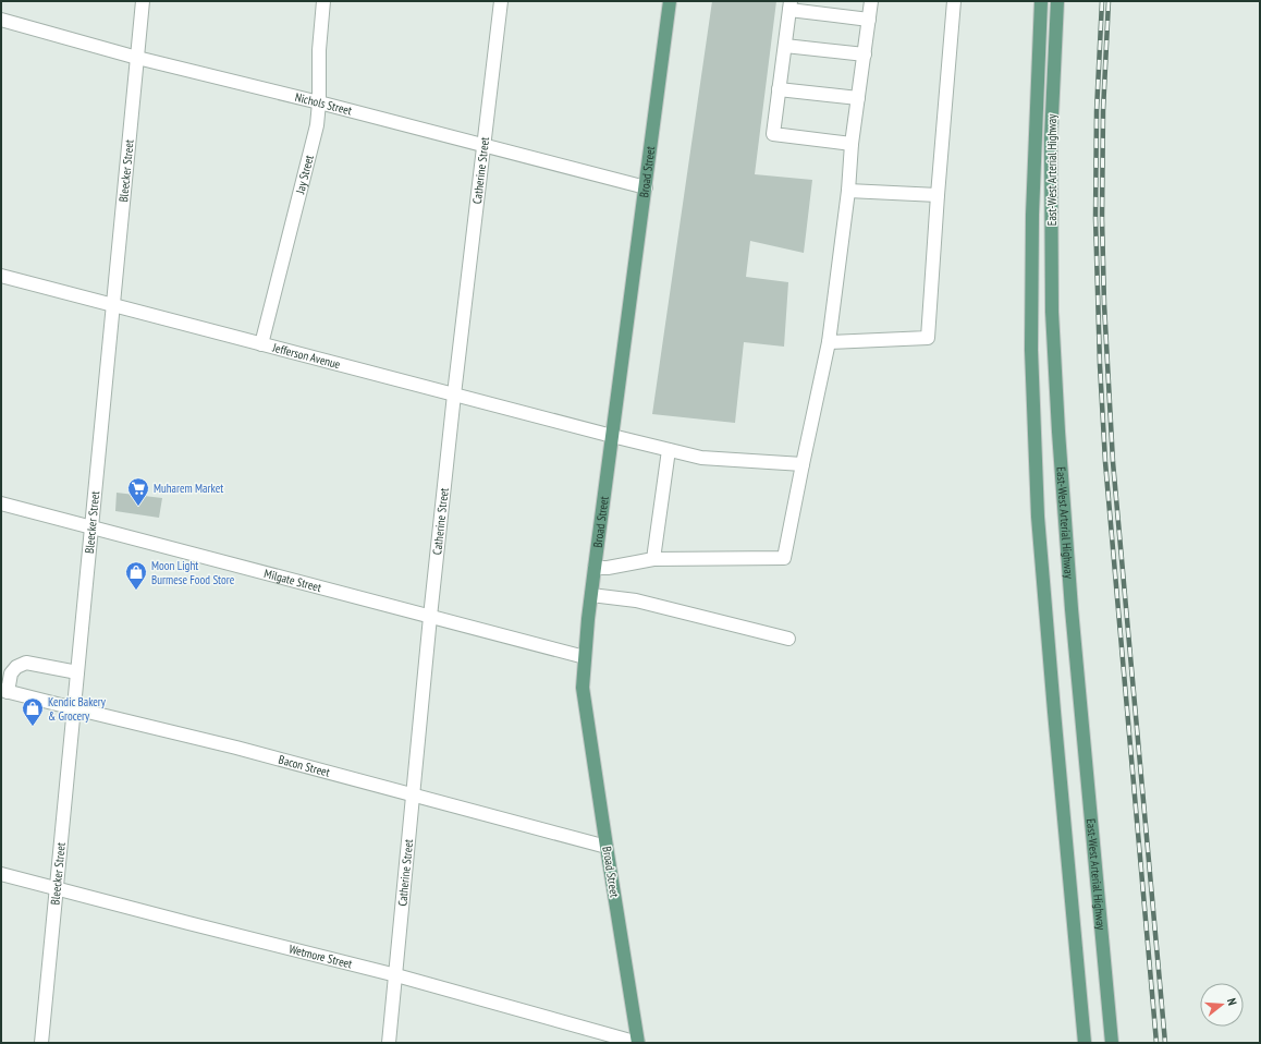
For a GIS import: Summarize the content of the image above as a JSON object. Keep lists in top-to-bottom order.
{
  "streets": {
    "main road": ["East-West Arterial Highway", "Broad Street"],
    "street": [
      "Nichols Street",
      "Bleecker Street",
      "Catherine Street",
      "Jay Street",
      "Jefferson Avenue",
      "Milgate Street",
      "Bacon Street",
      "Wetmore Street"
    ]
  },
  "crossings": [
    ["Nichols Street", "Bleecker Street"],
    ["Nichols Street", "Catherine Street"],
    ["Nichols Street", "Broad Street"],
    ["Nichols Street", "Jay Street"],
    ["Bleecker Street", "Jefferson Avenue"],
    ["Bleecker Street", "Milgate Street"],
    ["Bleecker Street", "Bacon Street"],
    ["Bleecker Street", "Wetmore Street"],
    ["Catherine Street", "Jefferson Avenue"],
    ["Catherine Street", "Milgate Street"],
    ["Catherine Street", "Bacon Street"],
    ["Catherine Street", "Wetmore Street"],
    ["Broad Street", "Jefferson Avenue"],
    ["Broad Street", "Milgate Street"],
    ["Broad Street", "Bacon Street"],
    ["Broad Street", "Wetmore Street"],
    ["Jay Street", "Jefferson Avenue"]
  ],
  "places": {
    "supermarket": ["Muharem Market"],
    "shop": ["Moon Light Burmese Food Store", "Kendic Bakery & Grocery"]
  },
  "north": "right"
}
